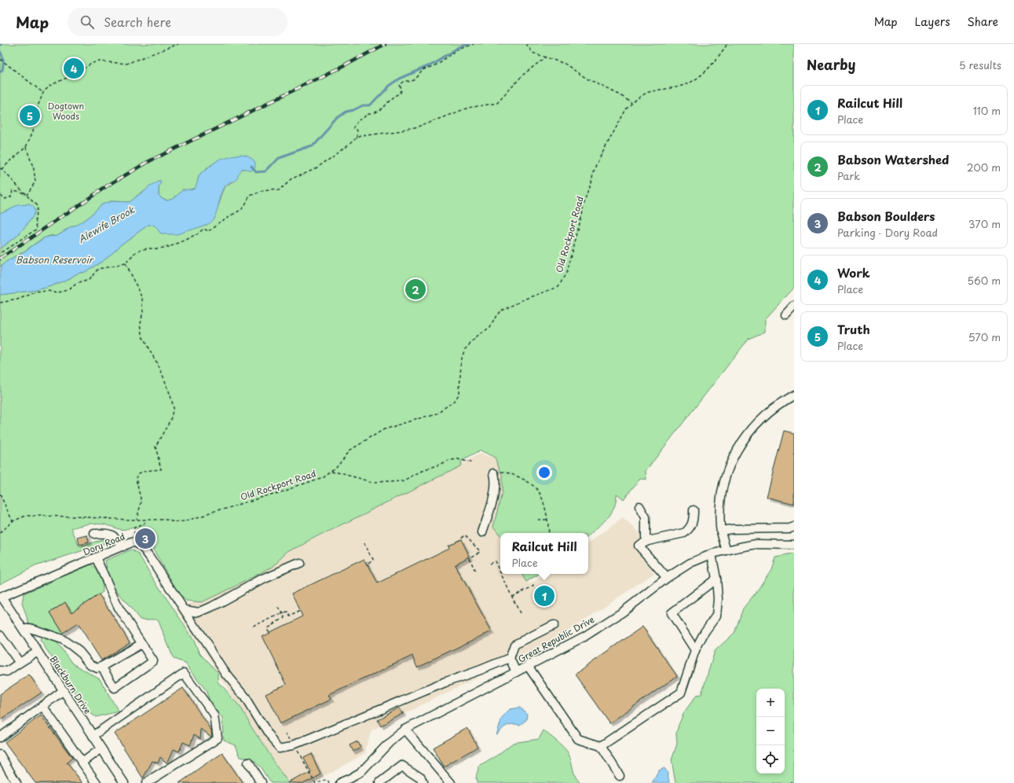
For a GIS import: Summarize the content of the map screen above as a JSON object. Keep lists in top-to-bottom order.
{
  "streets": {
    "street": ["Dory Road", "Great Republic Drive", "Blackburn Drive"],
    "path": ["Old Rockport Road"]
  },
  "crossings": [
    ["Dory Road", "Blackburn Drive"]
  ],
  "water": ["Alewife Brook", "Babson Reservoir"],
  "parks": ["Dogtown Woods"],
  "page": {
    "header": "Map",
    "search": "Search here",
    "nav": ["Map", "Layers", "Share"],
    "heading": ["Nearby", "5 results"],
    "pins": [
      "4",
      "5",
      "2",
      "3",
      "1"
    ],
    "list": [
      {
        "mark": "1",
        "name": "Railcut Hill",
        "note": "Place",
        "value": "110 m"
      },
      {
        "mark": "2",
        "name": "Babson Watershed",
        "note": "Park",
        "value": "200 m"
      },
      {
        "mark": "3",
        "name": "Babson Boulders",
        "note": "Parking · Dory Road",
        "value": "370 m"
      },
      {
        "mark": "4",
        "name": "Work",
        "note": "Place",
        "value": "560 m"
      },
      {
        "mark": "5",
        "name": "Truth",
        "note": "Place",
        "value": "570 m"
      }
    ],
    "popup": ["Railcut Hill", "Place"],
    "map_buttons": ["+", "−"]
  }
}
